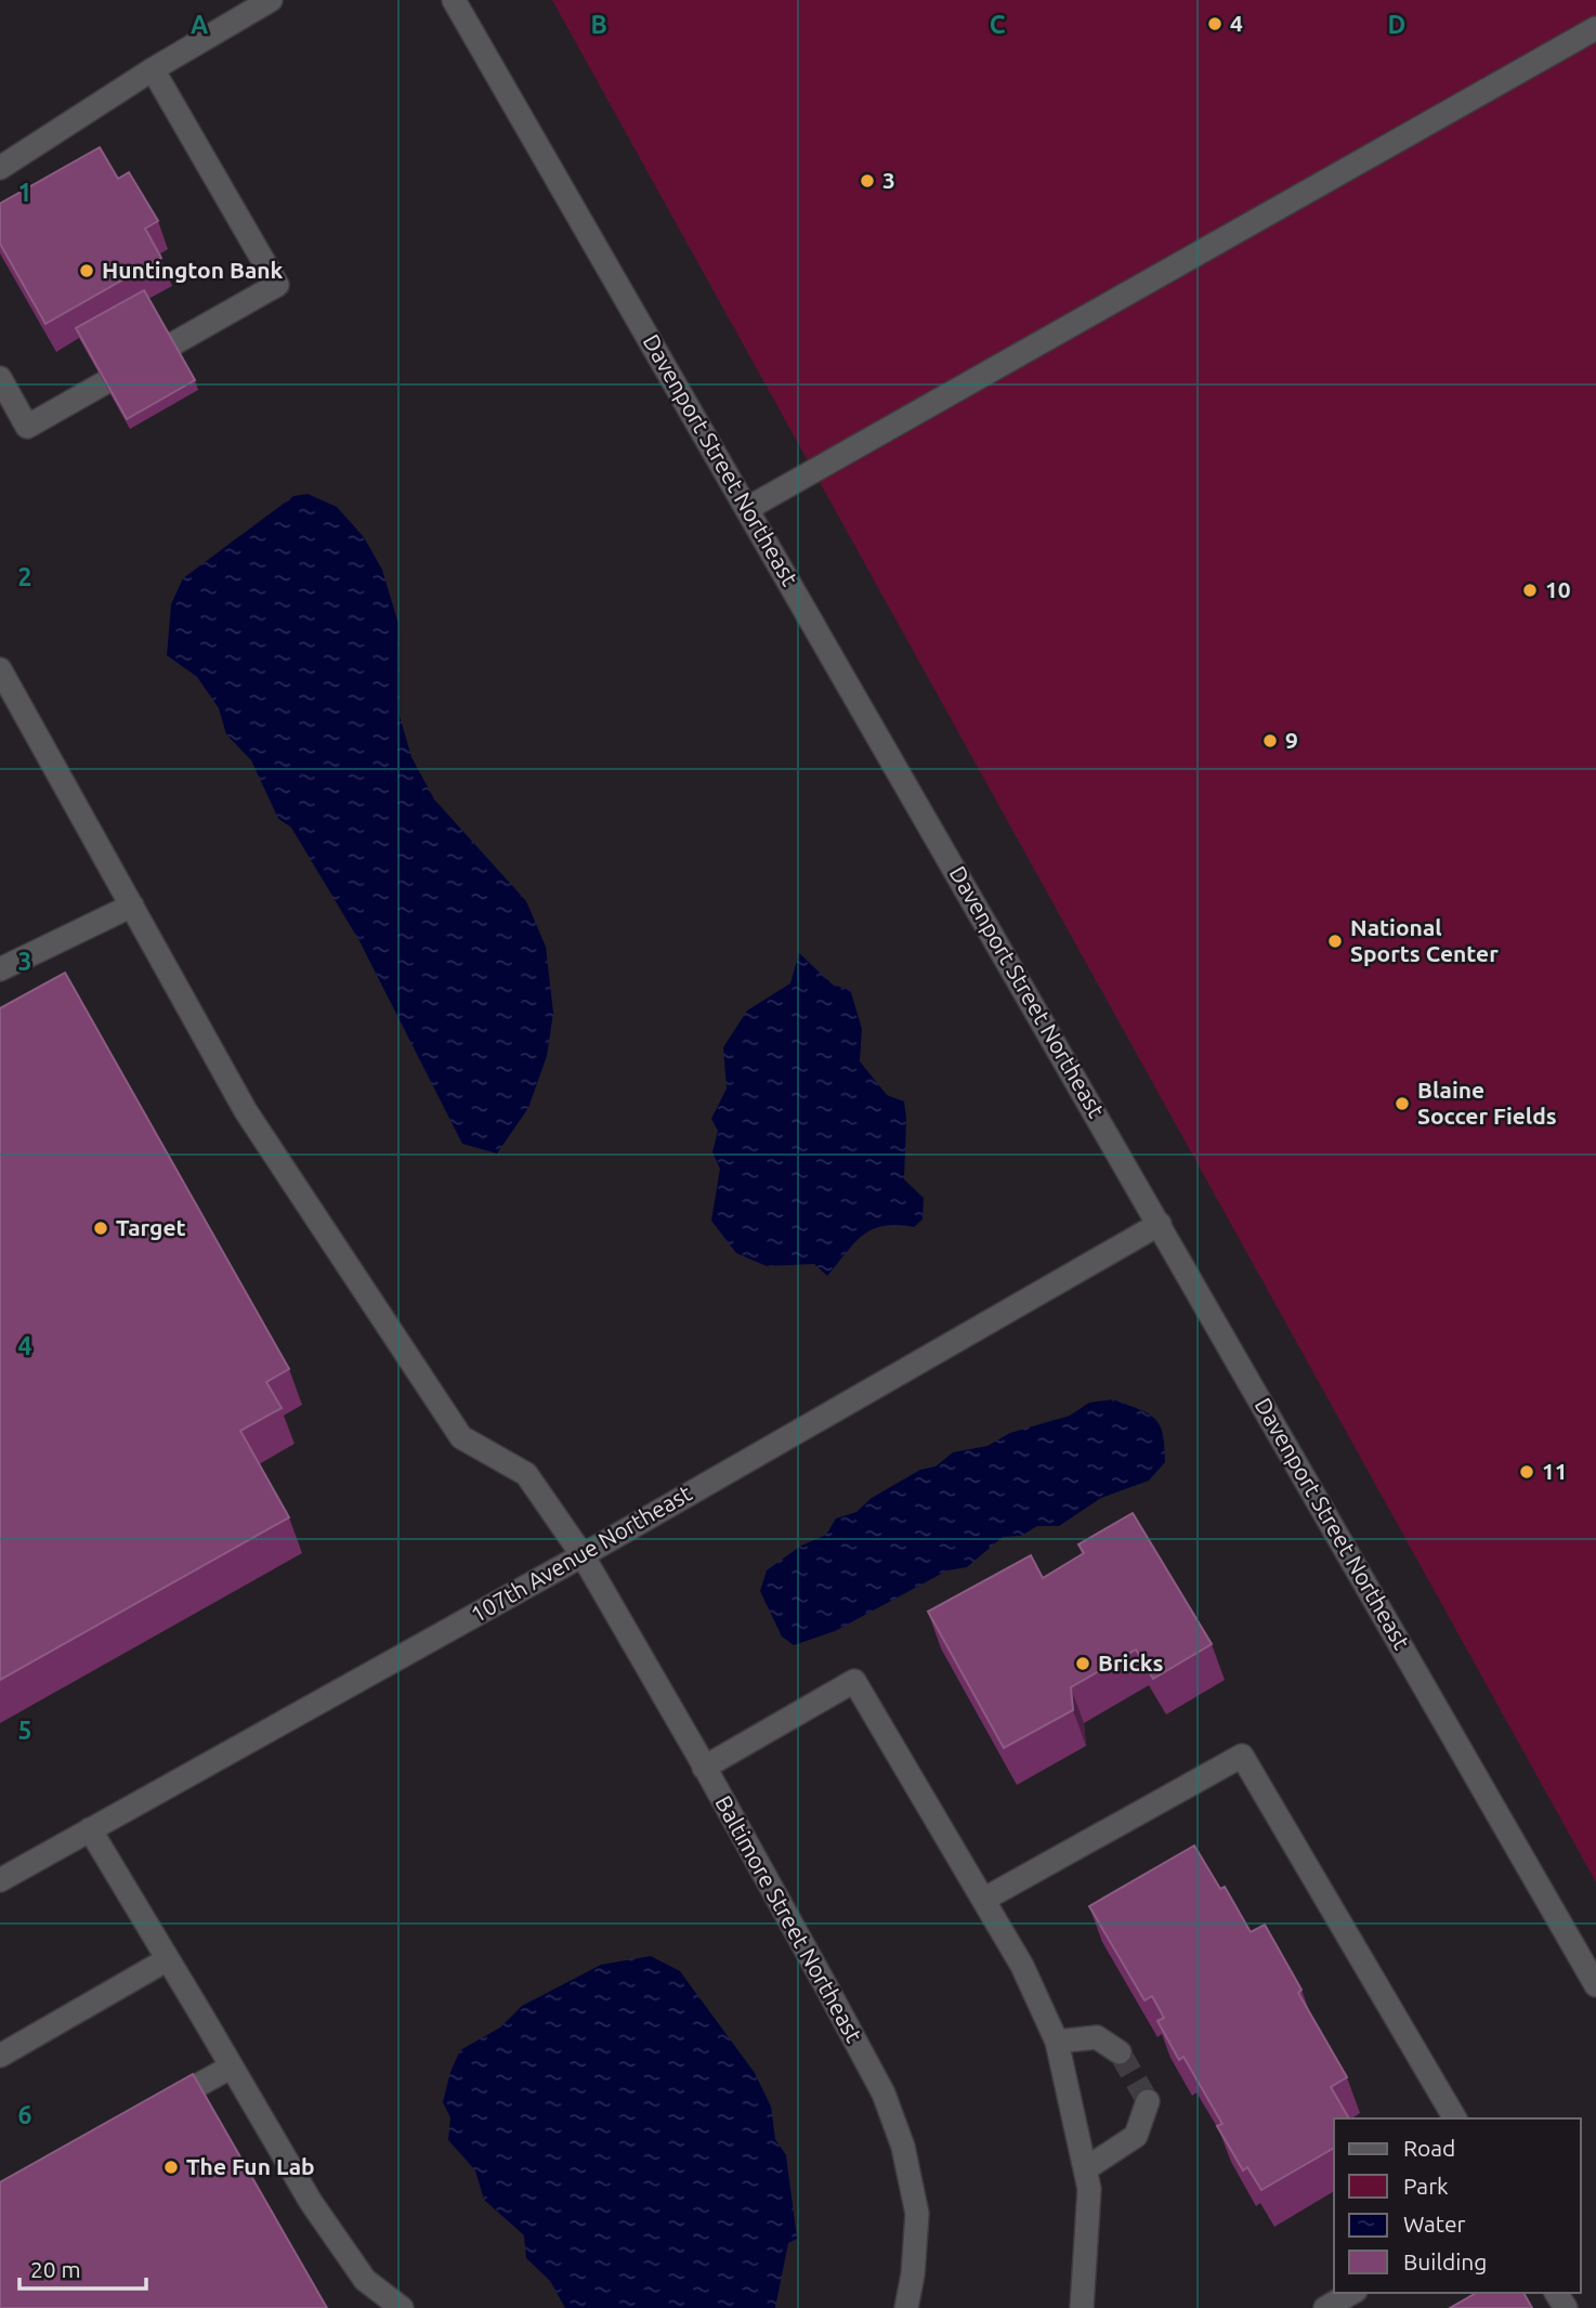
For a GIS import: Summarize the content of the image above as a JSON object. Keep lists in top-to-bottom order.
{
  "streets": {
    "street": ["Davenport Street Northeast", "107th Avenue Northeast", "Baltimore Street Northeast"]
  },
  "crossings": [
    ["Davenport Street Northeast", "107th Avenue Northeast"],
    ["107th Avenue Northeast", "Baltimore Street Northeast"]
  ],
  "places": [
    "4",
    "3",
    "Huntington Bank",
    "10",
    "9",
    "National Sports Center",
    "Blaine Soccer Fields",
    "Target",
    "11",
    "Bricks",
    "The Fun Lab"
  ],
  "legend": [
    "Road",
    "Park",
    "Water",
    "Building"
  ],
  "scale_bar": "20 m",
  "grid": {
    "columns": [
      "A",
      "B",
      "C",
      "D"
    ],
    "rows": [
      "1",
      "2",
      "3",
      "4",
      "5",
      "6"
    ]
  }
}
